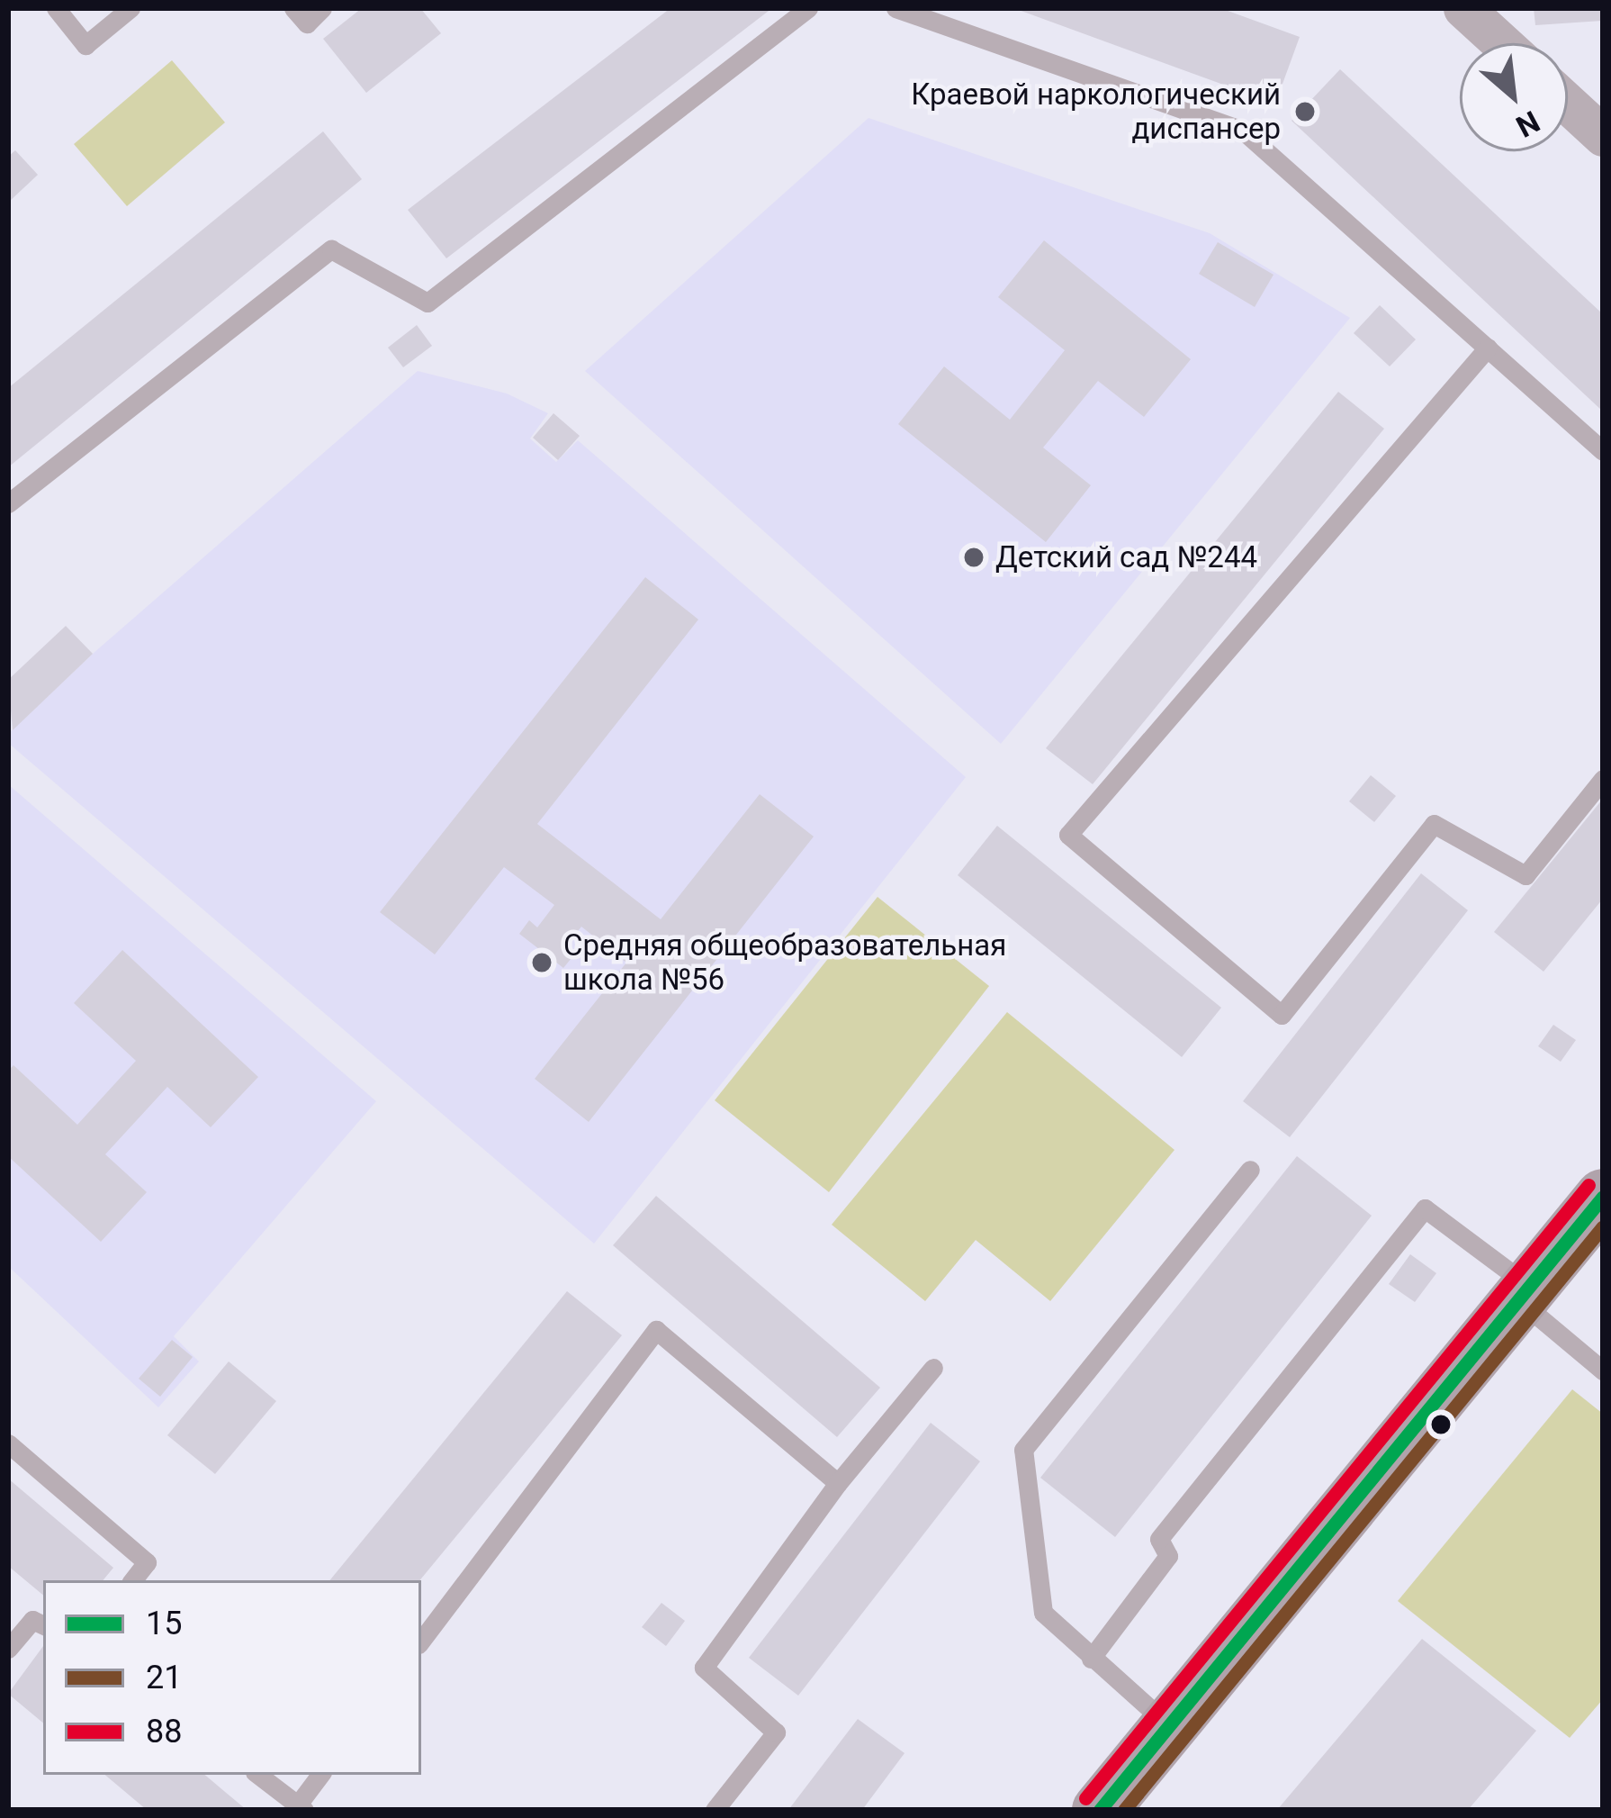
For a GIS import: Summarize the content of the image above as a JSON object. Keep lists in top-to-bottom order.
{
  "places": ["Краевой наркологический диспансер", "Детский сад №244", "Средняя общеобразовательная школа №56"],
  "lines": ["transit line 88", "transit line 15", "transit line 21"],
  "legend": ["15", "21", "88"],
  "north": "bottom right"
}
